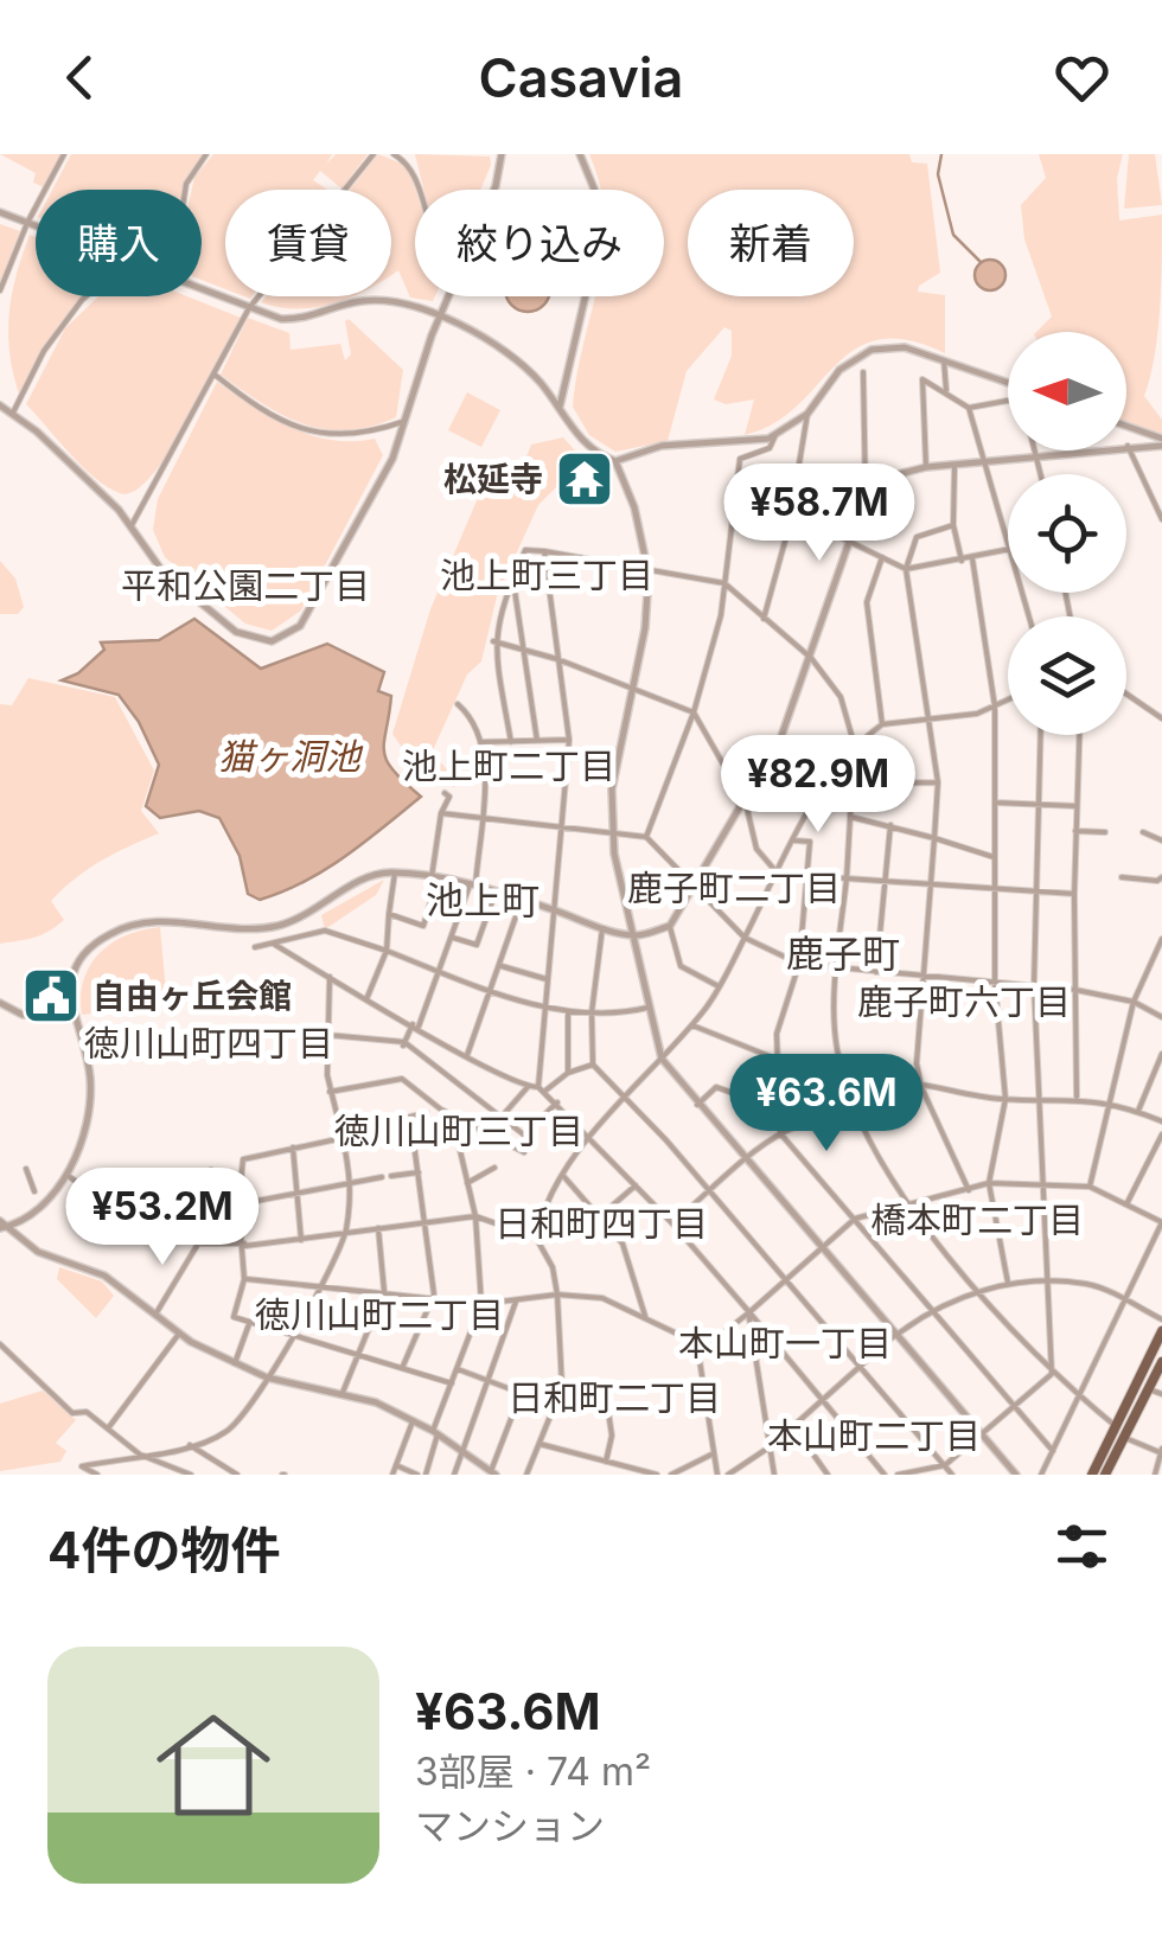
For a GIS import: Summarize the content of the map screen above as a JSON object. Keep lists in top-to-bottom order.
{
  "districts": [
    "池上町三丁目",
    "平和公園二丁目",
    "池上町二丁目",
    "鹿子町二丁目",
    "池上町",
    "鹿子町",
    "鹿子町六丁目",
    "徳川山町四丁目",
    "徳川山町三丁目",
    "橋本町二丁目",
    "日和町四丁目",
    "徳川山町二丁目",
    "本山町一丁目",
    "日和町二丁目",
    "本山町二丁目"
  ],
  "water": ["猫ヶ洞池"],
  "places": {
    "temple": ["松延寺"],
    "public building": ["自由ヶ丘会館"]
  },
  "north": "left",
  "page": {
    "header": "Casavia",
    "chip": [
      "購入",
      "賃貸",
      "絞り込み",
      "新着"
    ],
    "price": [
      "¥58.7M",
      "¥82.9M",
      "¥63.6M",
      "¥53.2M"
    ],
    "heading": "4件の物件",
    "list": [
      {
        "name": "¥63.6M",
        "note": "3部屋 · 74 m² · マンション"
      }
    ]
  }
}
